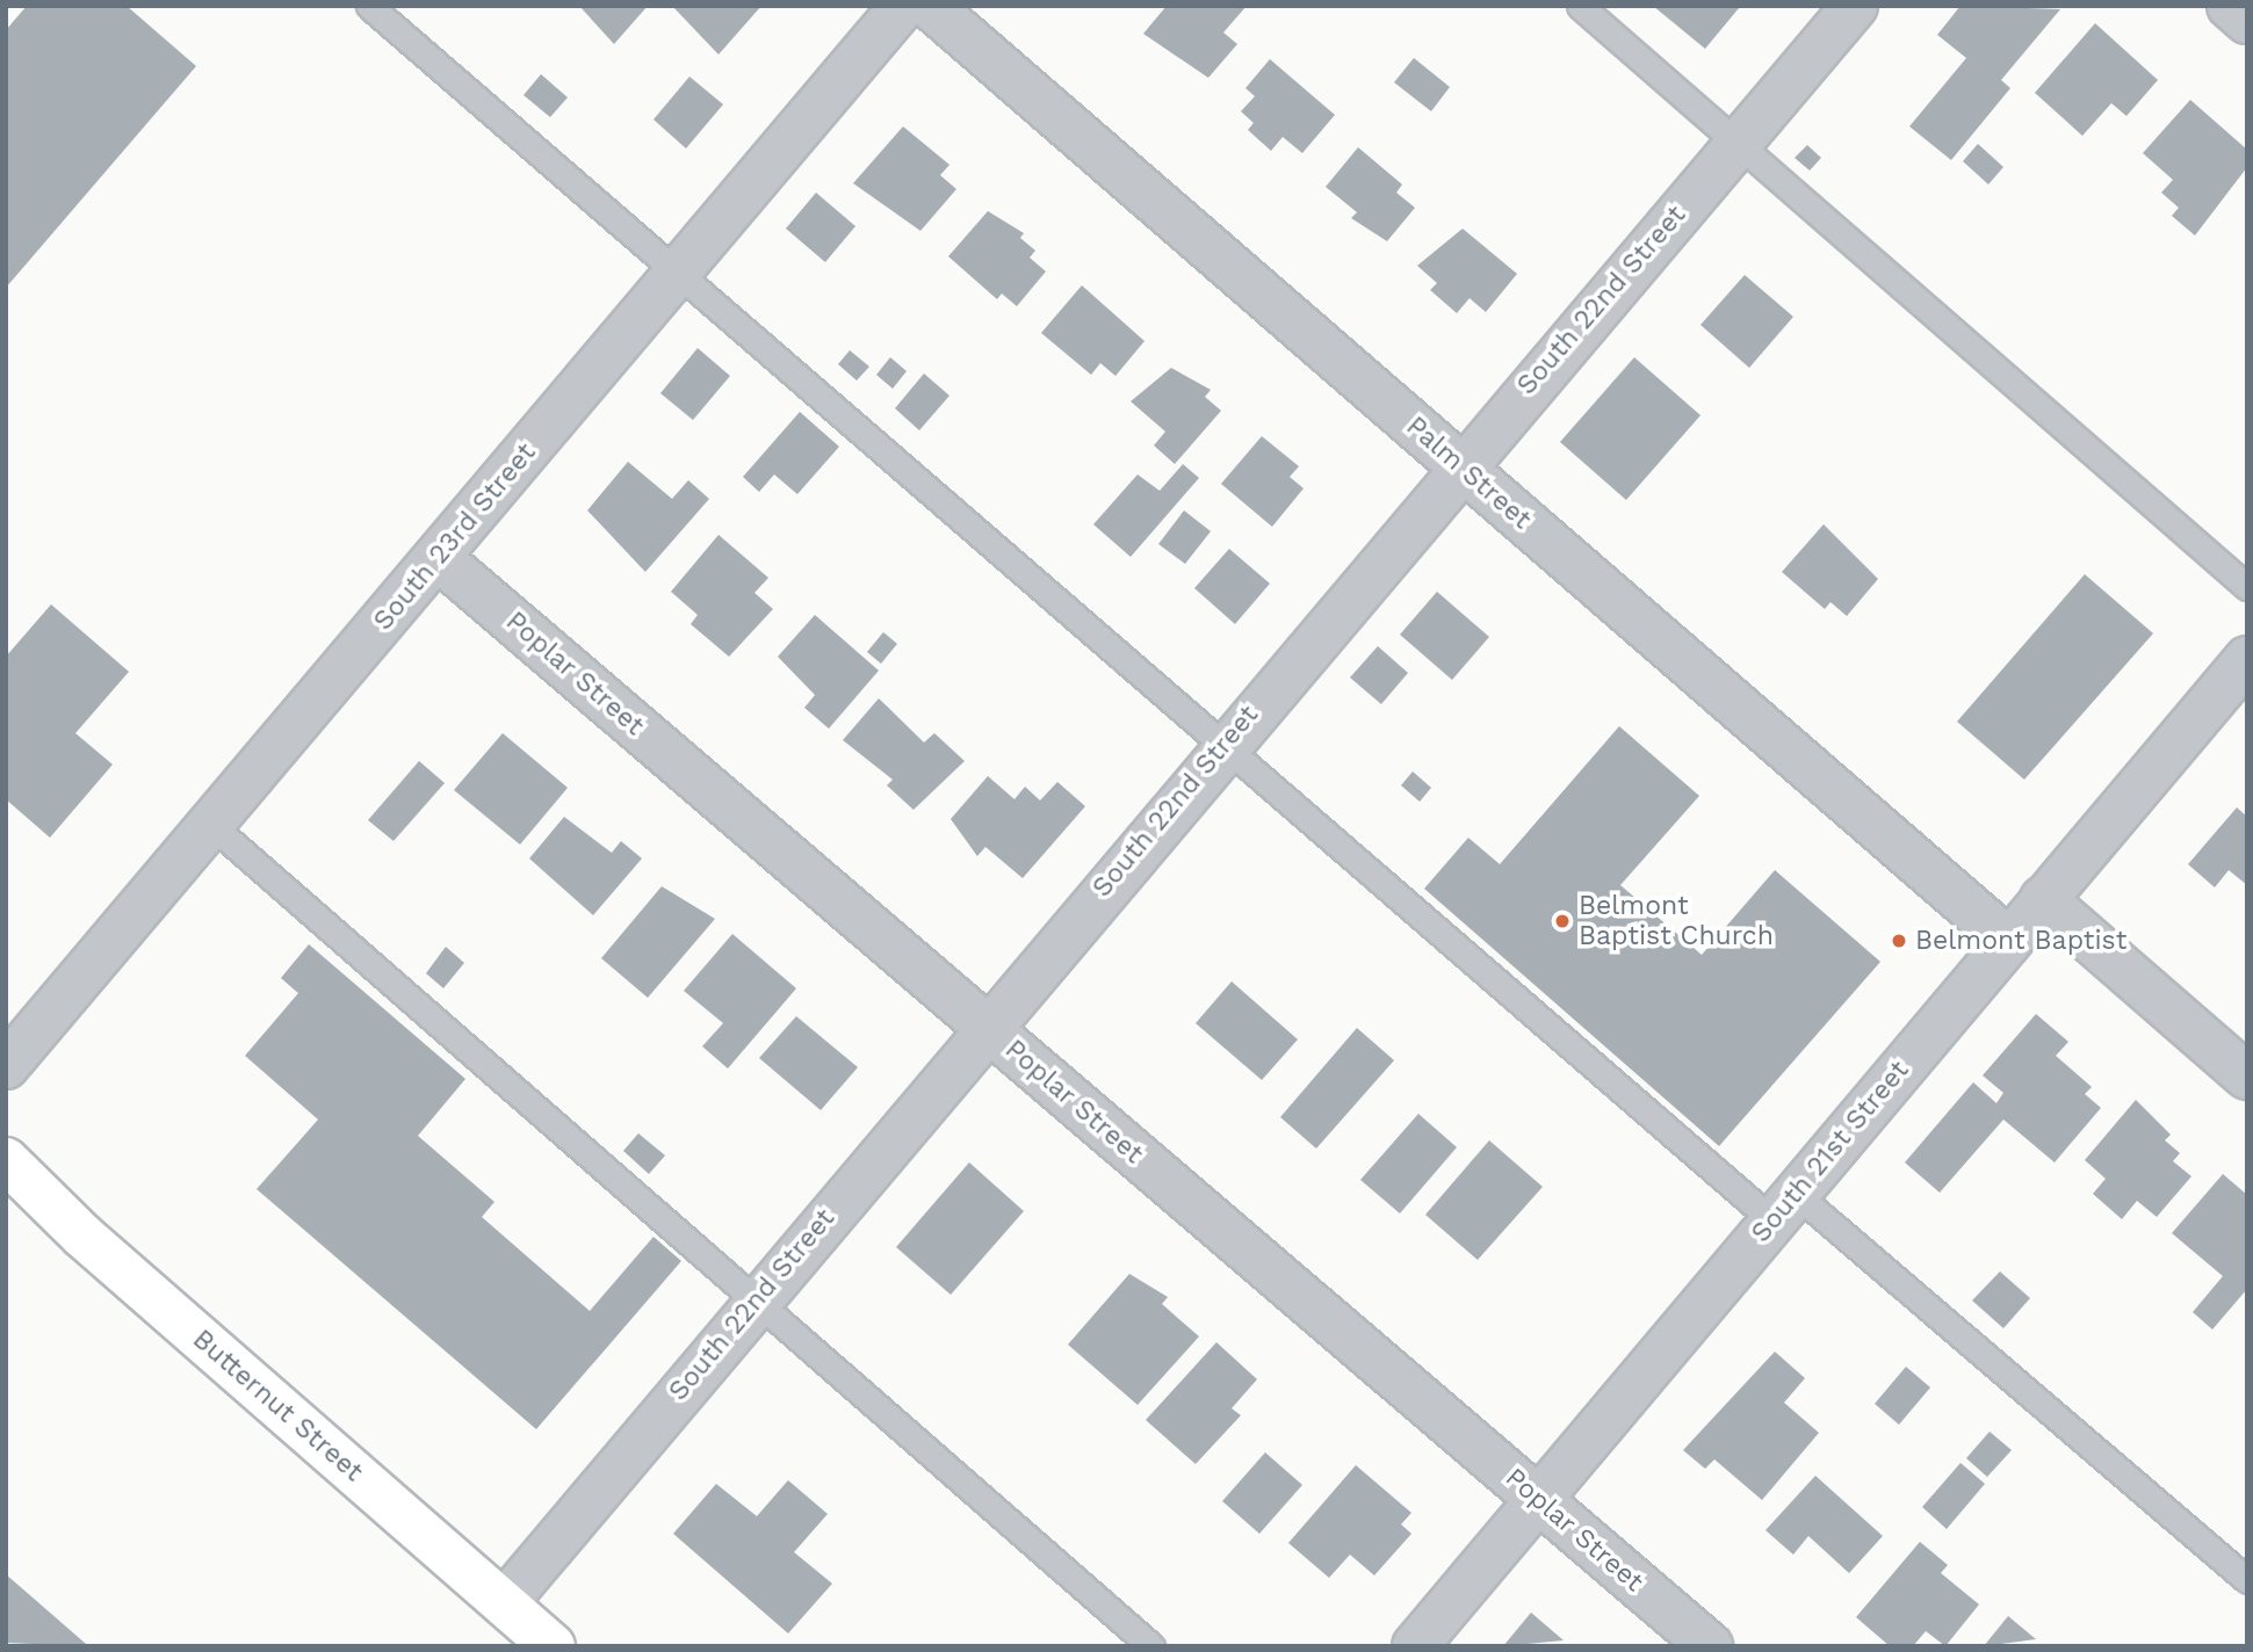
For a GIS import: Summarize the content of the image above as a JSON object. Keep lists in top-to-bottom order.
{
  "streets": {
    "street": [
      "South 22nd Street",
      "Palm Street",
      "South 23rd Street",
      "Poplar Street",
      "South 21st Street",
      "Butternut Street"
    ]
  },
  "crossings": [
    ["South 22nd Street", "Palm Street"],
    ["South 22nd Street", "Poplar Street"],
    ["South 22nd Street", "Butternut Street"],
    ["Palm Street", "South 21st Street"],
    ["South 23rd Street", "Poplar Street"],
    ["Poplar Street", "South 21st Street"]
  ],
  "places": ["Belmont Baptist Church", "Belmont Baptist"]
}
